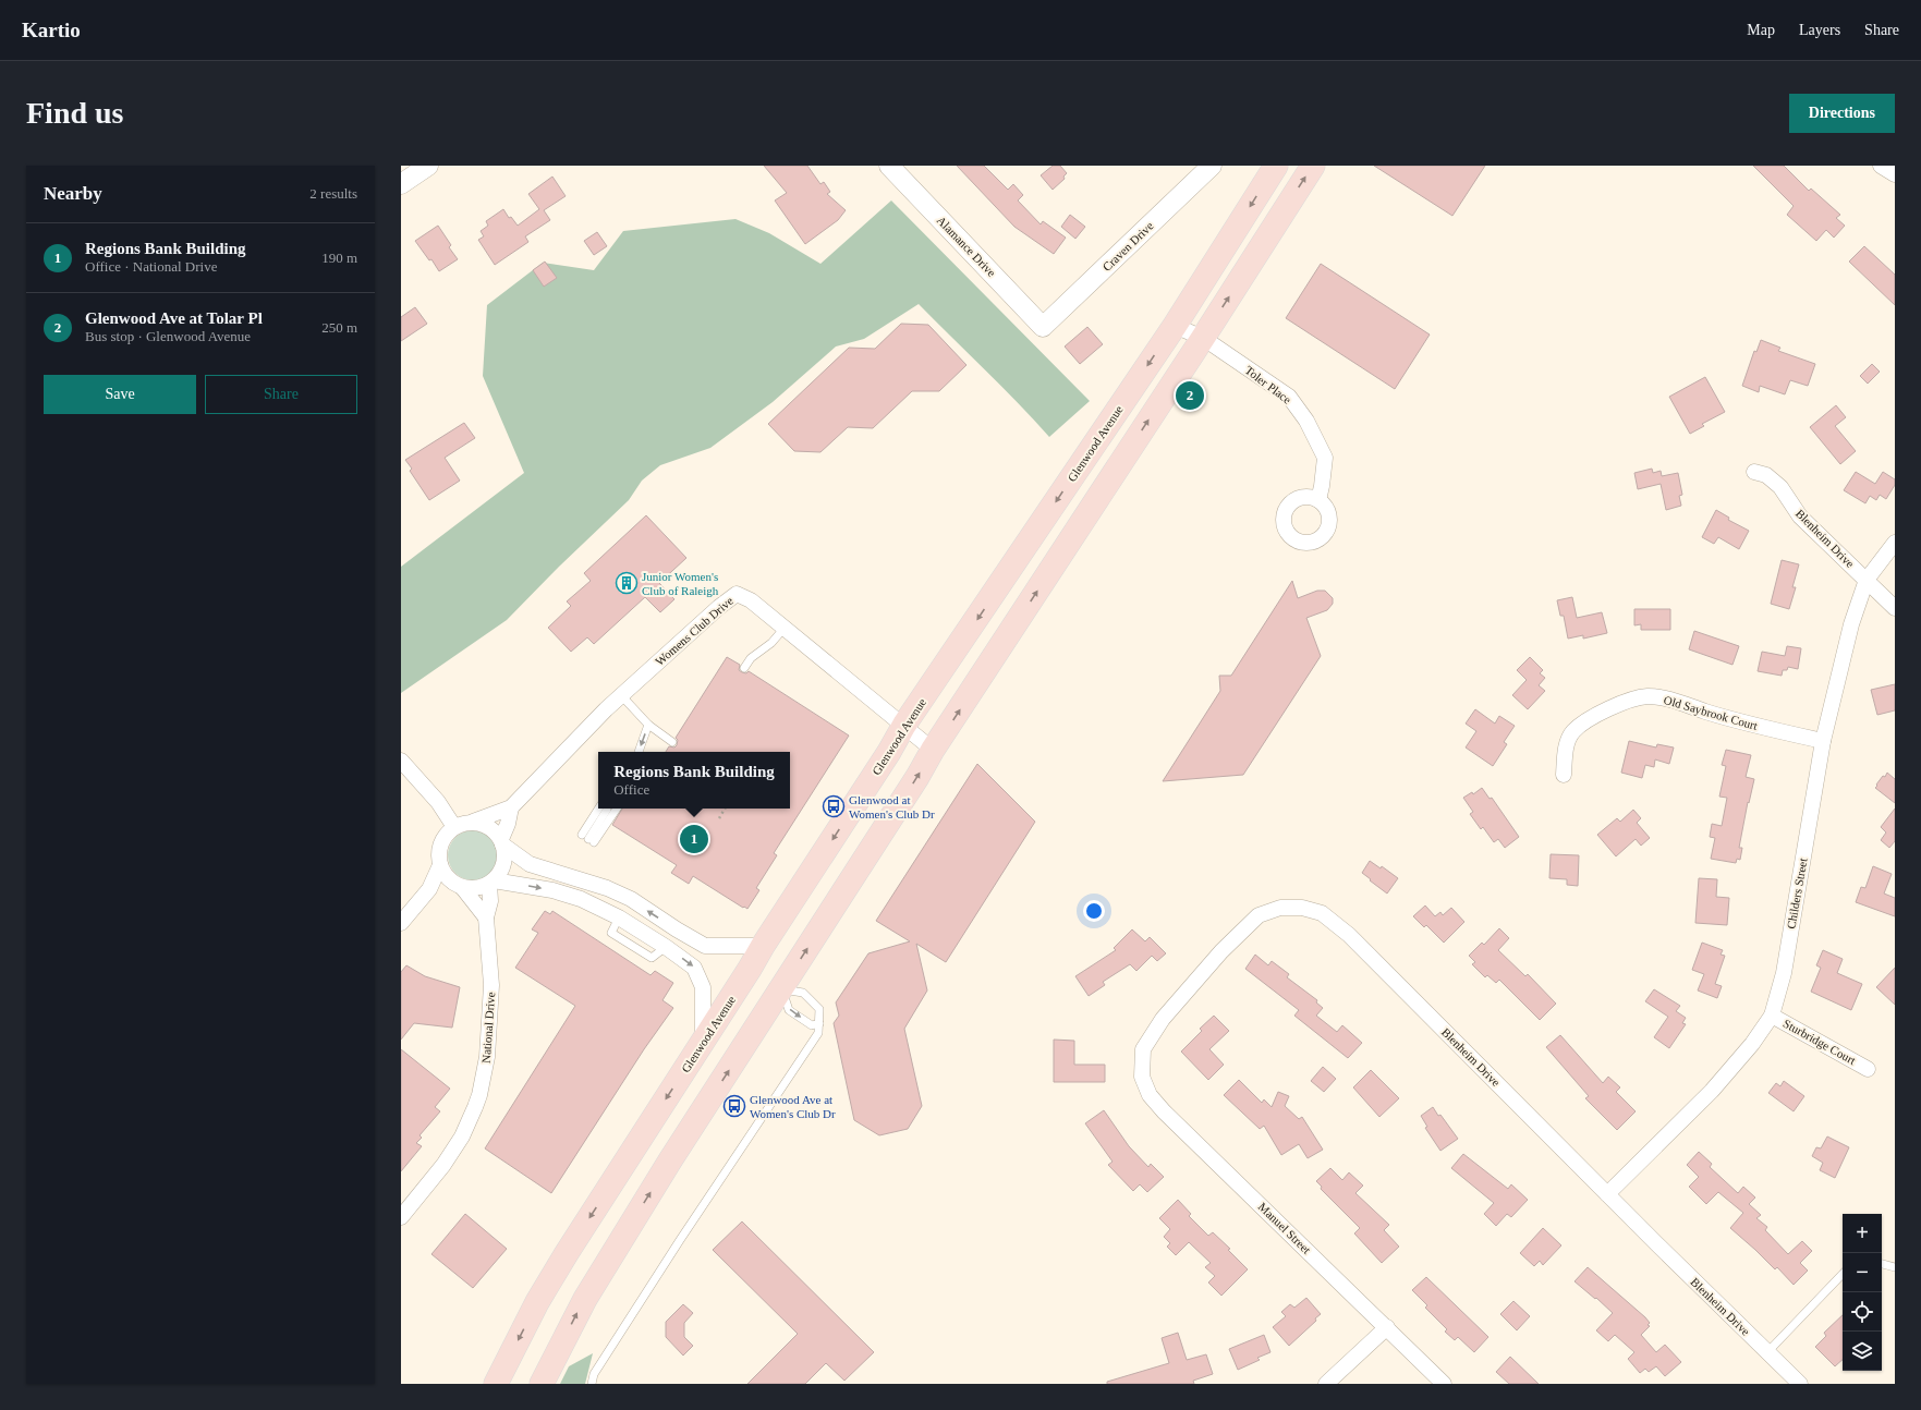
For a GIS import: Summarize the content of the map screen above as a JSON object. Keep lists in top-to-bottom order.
{
  "streets": {
    "main road": ["Glenwood Avenue"],
    "street": [
      "Alamance Drive",
      "Craven Drive",
      "Toler Place",
      "Blenheim Drive",
      "Womens Club Drive",
      "Old Saybrook Court",
      "Childers Street",
      "National Drive",
      "Sturbridge Court",
      "Manuel Street"
    ]
  },
  "crossings": [
    ["Alamance Drive", "Craven Drive"],
    ["Toler Place", "Glenwood Avenue"],
    ["Glenwood Avenue", "Womens Club Drive"],
    ["Blenheim Drive", "Childers Street"],
    ["Blenheim Drive", "Manuel Street"],
    ["Womens Club Drive", "National Drive"],
    ["Old Saybrook Court", "Childers Street"],
    ["Childers Street", "Sturbridge Court"]
  ],
  "places": {
    "building": ["Junior Women's Club of Raleigh"],
    "bus stop": ["Glenwood at Women's Club Dr", "Glenwood Ave at Women's Club Dr"]
  },
  "page": {
    "header": "Kartio",
    "nav": ["Map", "Layers", "Share"],
    "buttons": [
      "Directions",
      ["Save", "Share"]
    ],
    "title": "Find us",
    "heading": ["Nearby", "2 results"],
    "list": [
      {
        "mark": "1",
        "name": "Regions Bank Building",
        "note": "Office · National Drive",
        "value": "190 m"
      },
      {
        "mark": "2",
        "name": "Glenwood Ave at Tolar Pl",
        "note": "Bus stop · Glenwood Avenue",
        "value": "250 m"
      }
    ],
    "pins": ["2", "1"],
    "popup": ["Regions Bank Building", "Office"],
    "map_buttons": ["+", "−"]
  }
}
